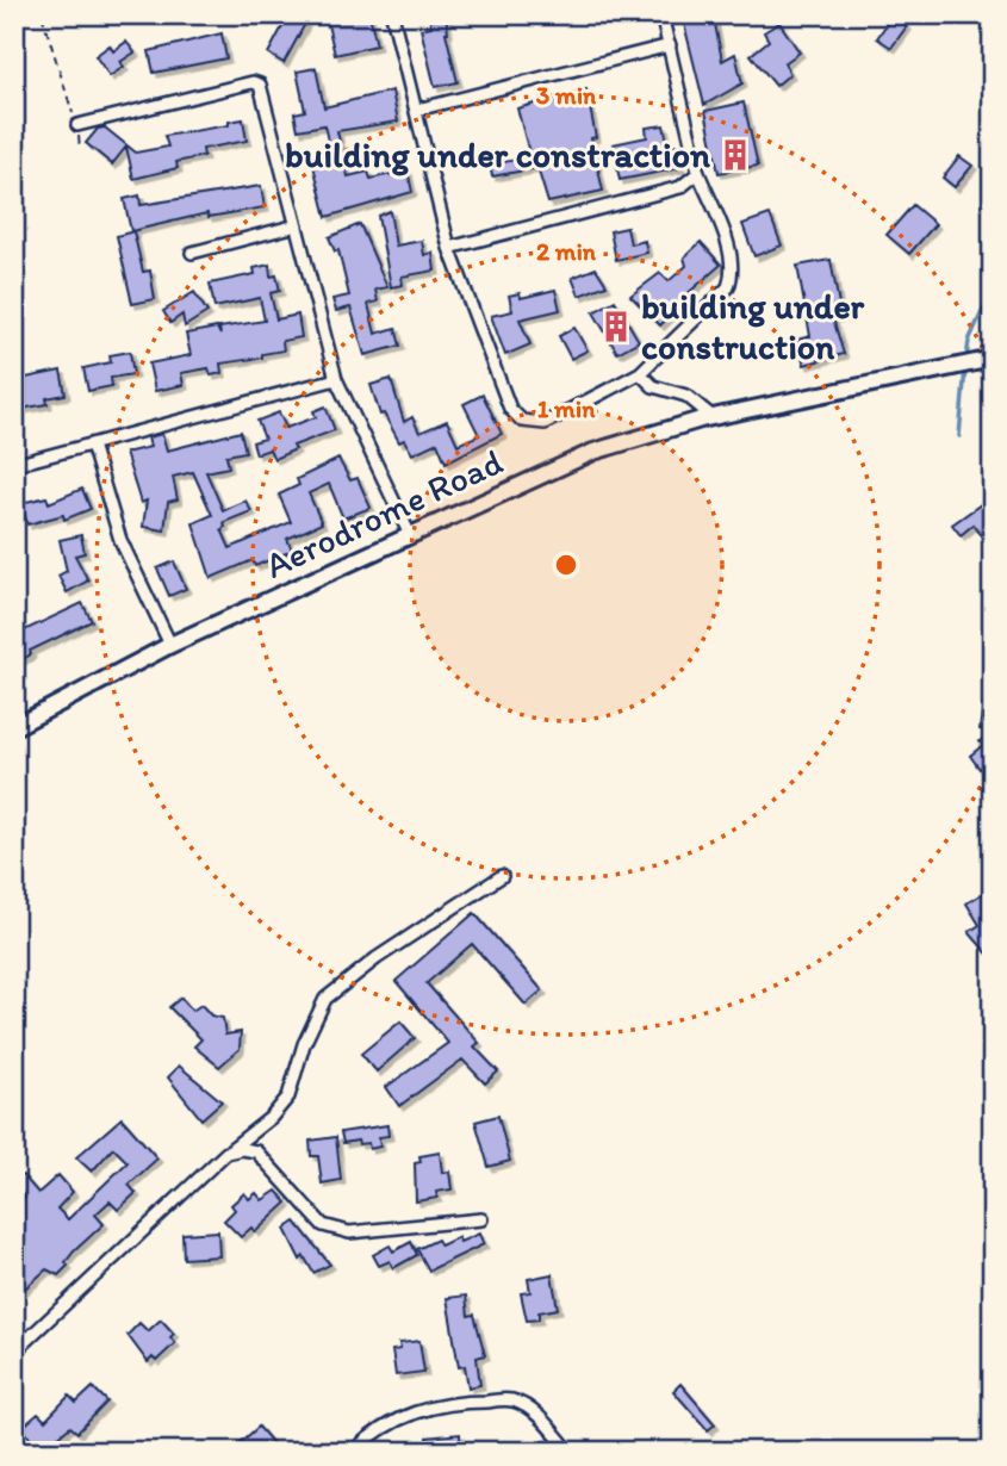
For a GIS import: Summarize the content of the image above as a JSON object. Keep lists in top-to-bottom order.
{
  "streets": {
    "street": ["Aerodrome Road"]
  },
  "places": {
    "building": ["building under constraction", "building under construction"]
  },
  "rings": ["3 min", "2 min", "1 min"]
}
